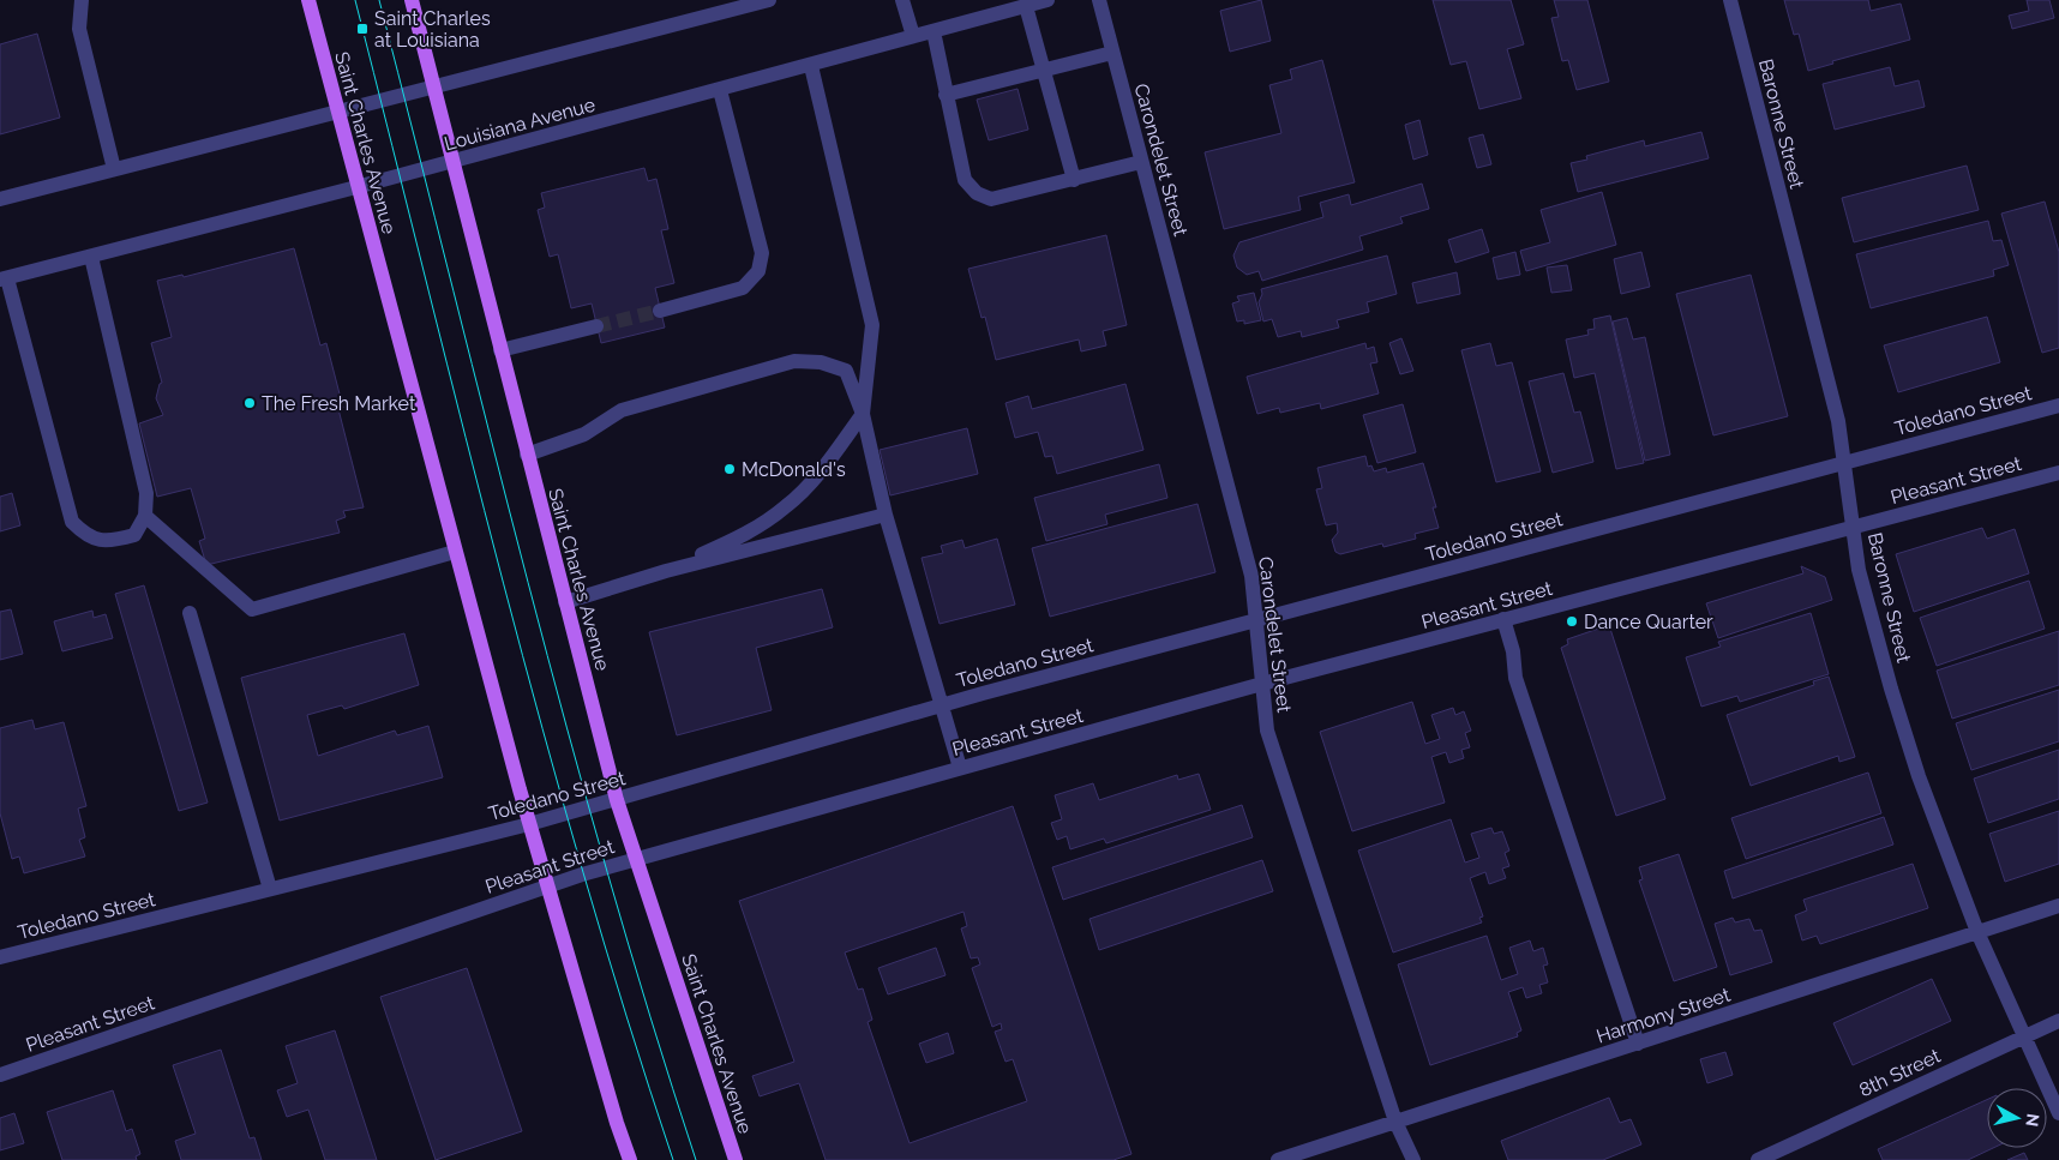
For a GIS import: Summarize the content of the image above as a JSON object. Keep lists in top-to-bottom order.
{
  "streets": {
    "main road": ["Saint Charles Avenue"],
    "street": [
      "Louisiana Avenue",
      "Baronne Street",
      "Carondelet Street",
      "Toledano Street",
      "Pleasant Street",
      "Harmony Street",
      "8th Street"
    ]
  },
  "crossings": [
    ["Louisiana Avenue", "Saint Charles Avenue"],
    ["Baronne Street", "Toledano Street"],
    ["Baronne Street", "Pleasant Street"],
    ["Baronne Street", "Harmony Street"],
    ["Baronne Street", "8th Street"],
    ["Saint Charles Avenue", "Toledano Street"],
    ["Saint Charles Avenue", "Pleasant Street"],
    ["Carondelet Street", "Toledano Street"],
    ["Carondelet Street", "Pleasant Street"],
    ["Carondelet Street", "Harmony Street"]
  ],
  "places": {
    "transit": ["Saint Charles at Louisiana"],
    "other": ["The Fresh Market", "McDonald's", "Dance Quarter"]
  },
  "north": "right"
}
